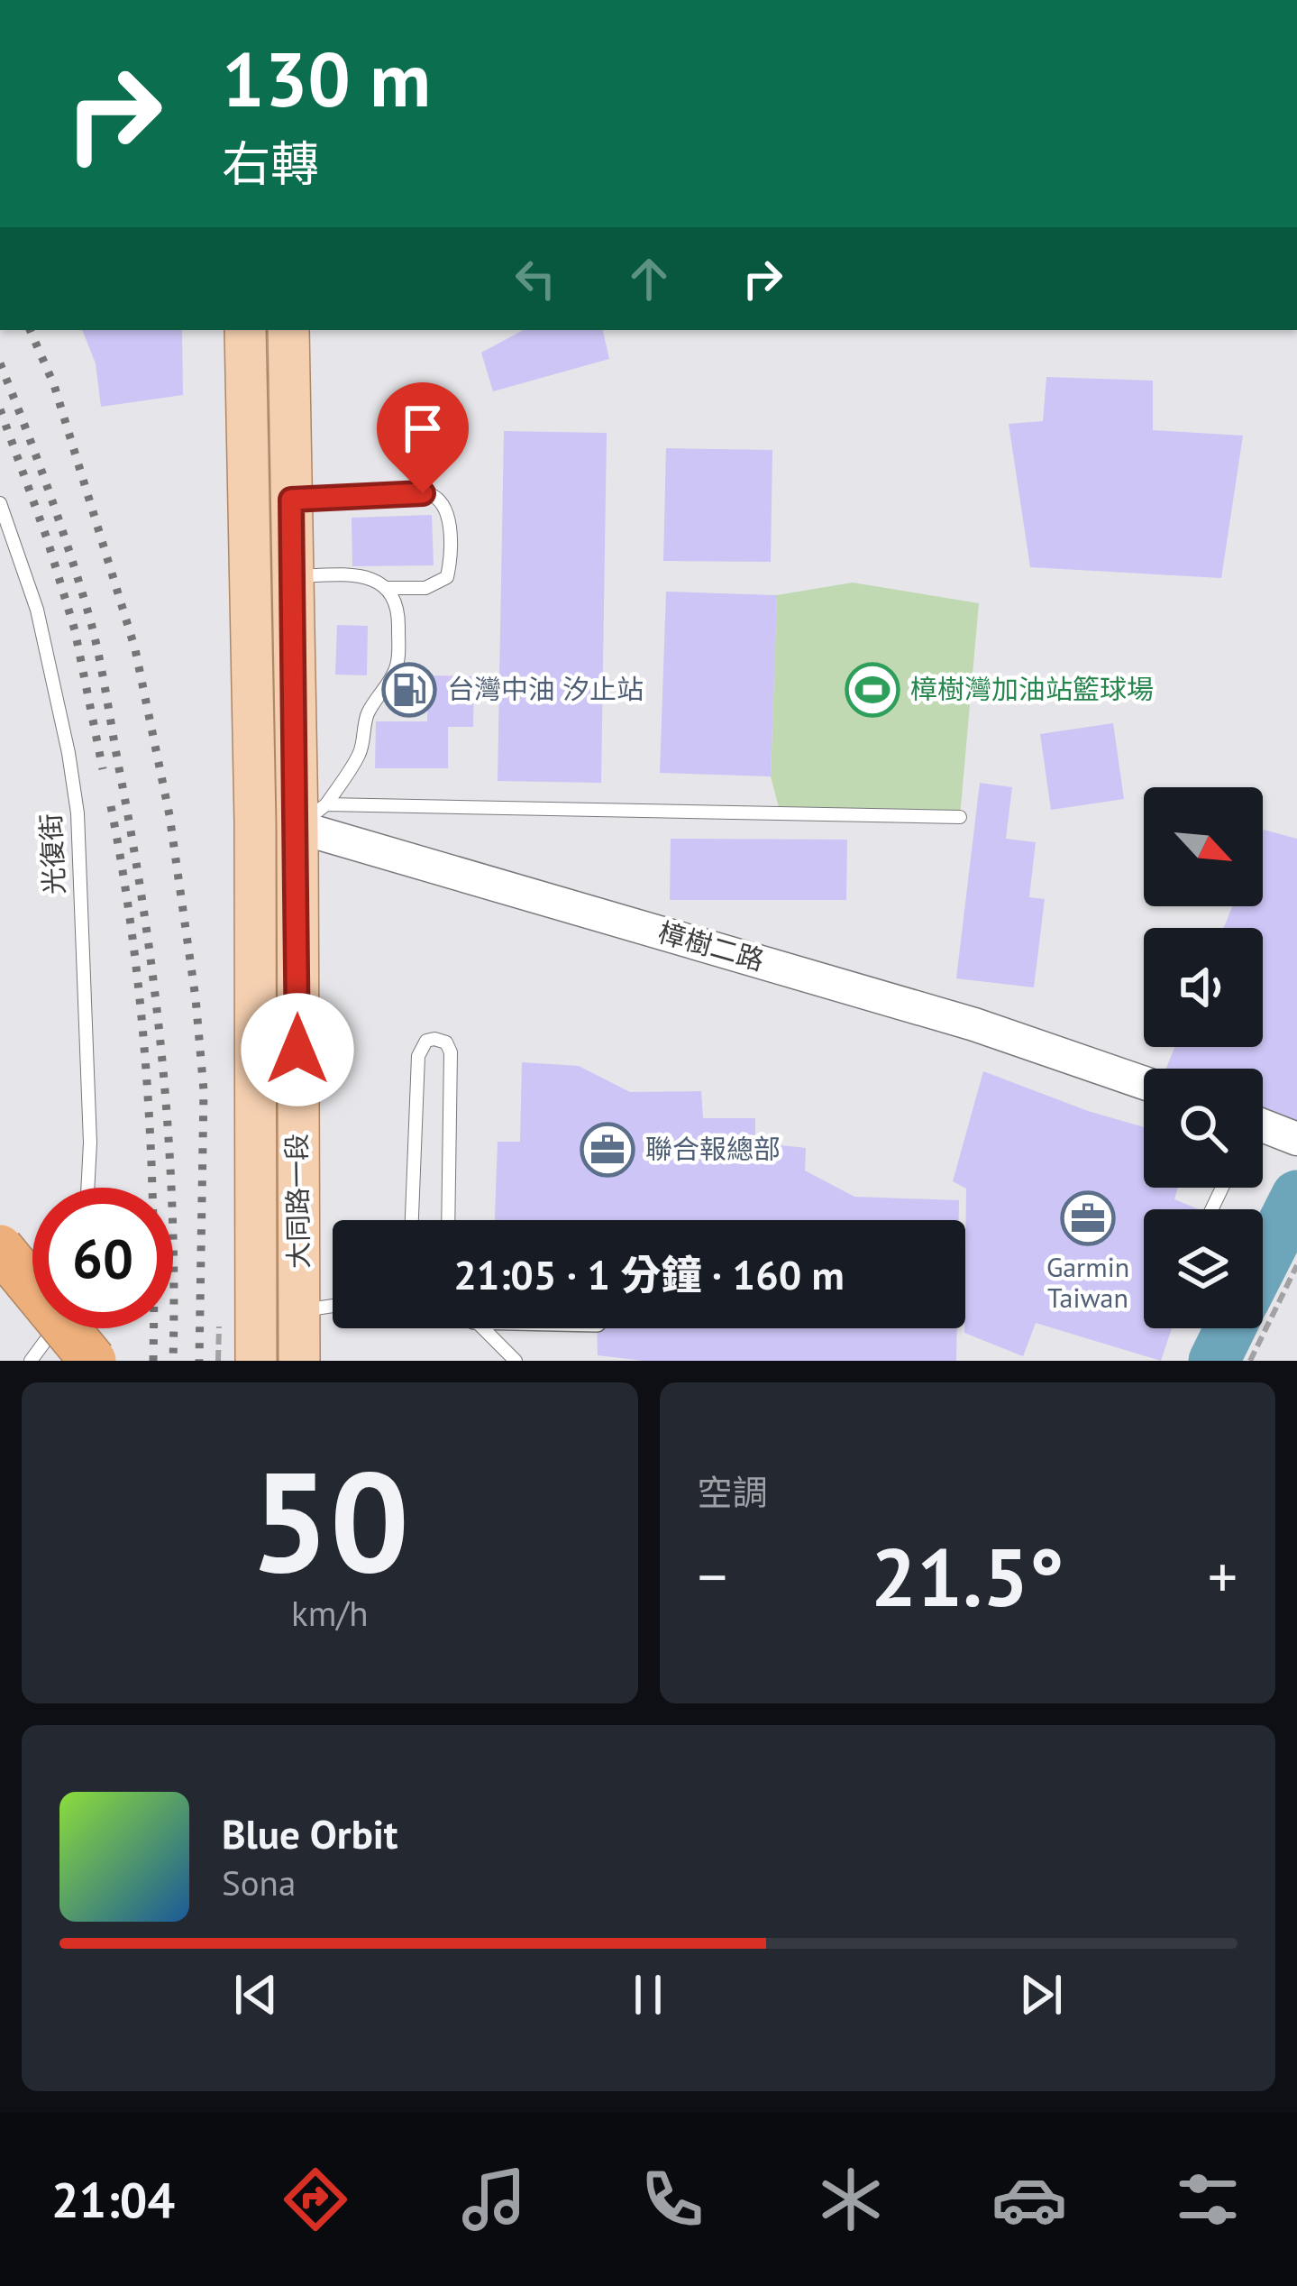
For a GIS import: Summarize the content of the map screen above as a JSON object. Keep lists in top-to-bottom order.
{
  "streets": {
    "main road": ["大同路一段"],
    "street": ["樟樹二路"],
    "lane": ["光復街"]
  },
  "crossings": [
    ["樟樹二路", "大同路一段"]
  ],
  "places": {
    "fuel station": ["台灣中油 汐止站"],
    "sports": ["樟樹灣加油站籃球場"],
    "office": ["聯合報總部", "Garmin Taiwan"]
  },
  "north": "bottom right",
  "page": {
    "turn": ["130 m", "右轉"],
    "limit": "60",
    "trip": "21:05 · 1 分鐘 · 160 m",
    "tile": [
      ["50", "km/h"],
      "空調"
    ],
    "heat": ["−", "21.5°", "+"],
    "song": ["Blue Orbit", "Sona"],
    "tabs": "21:04"
  }
}
